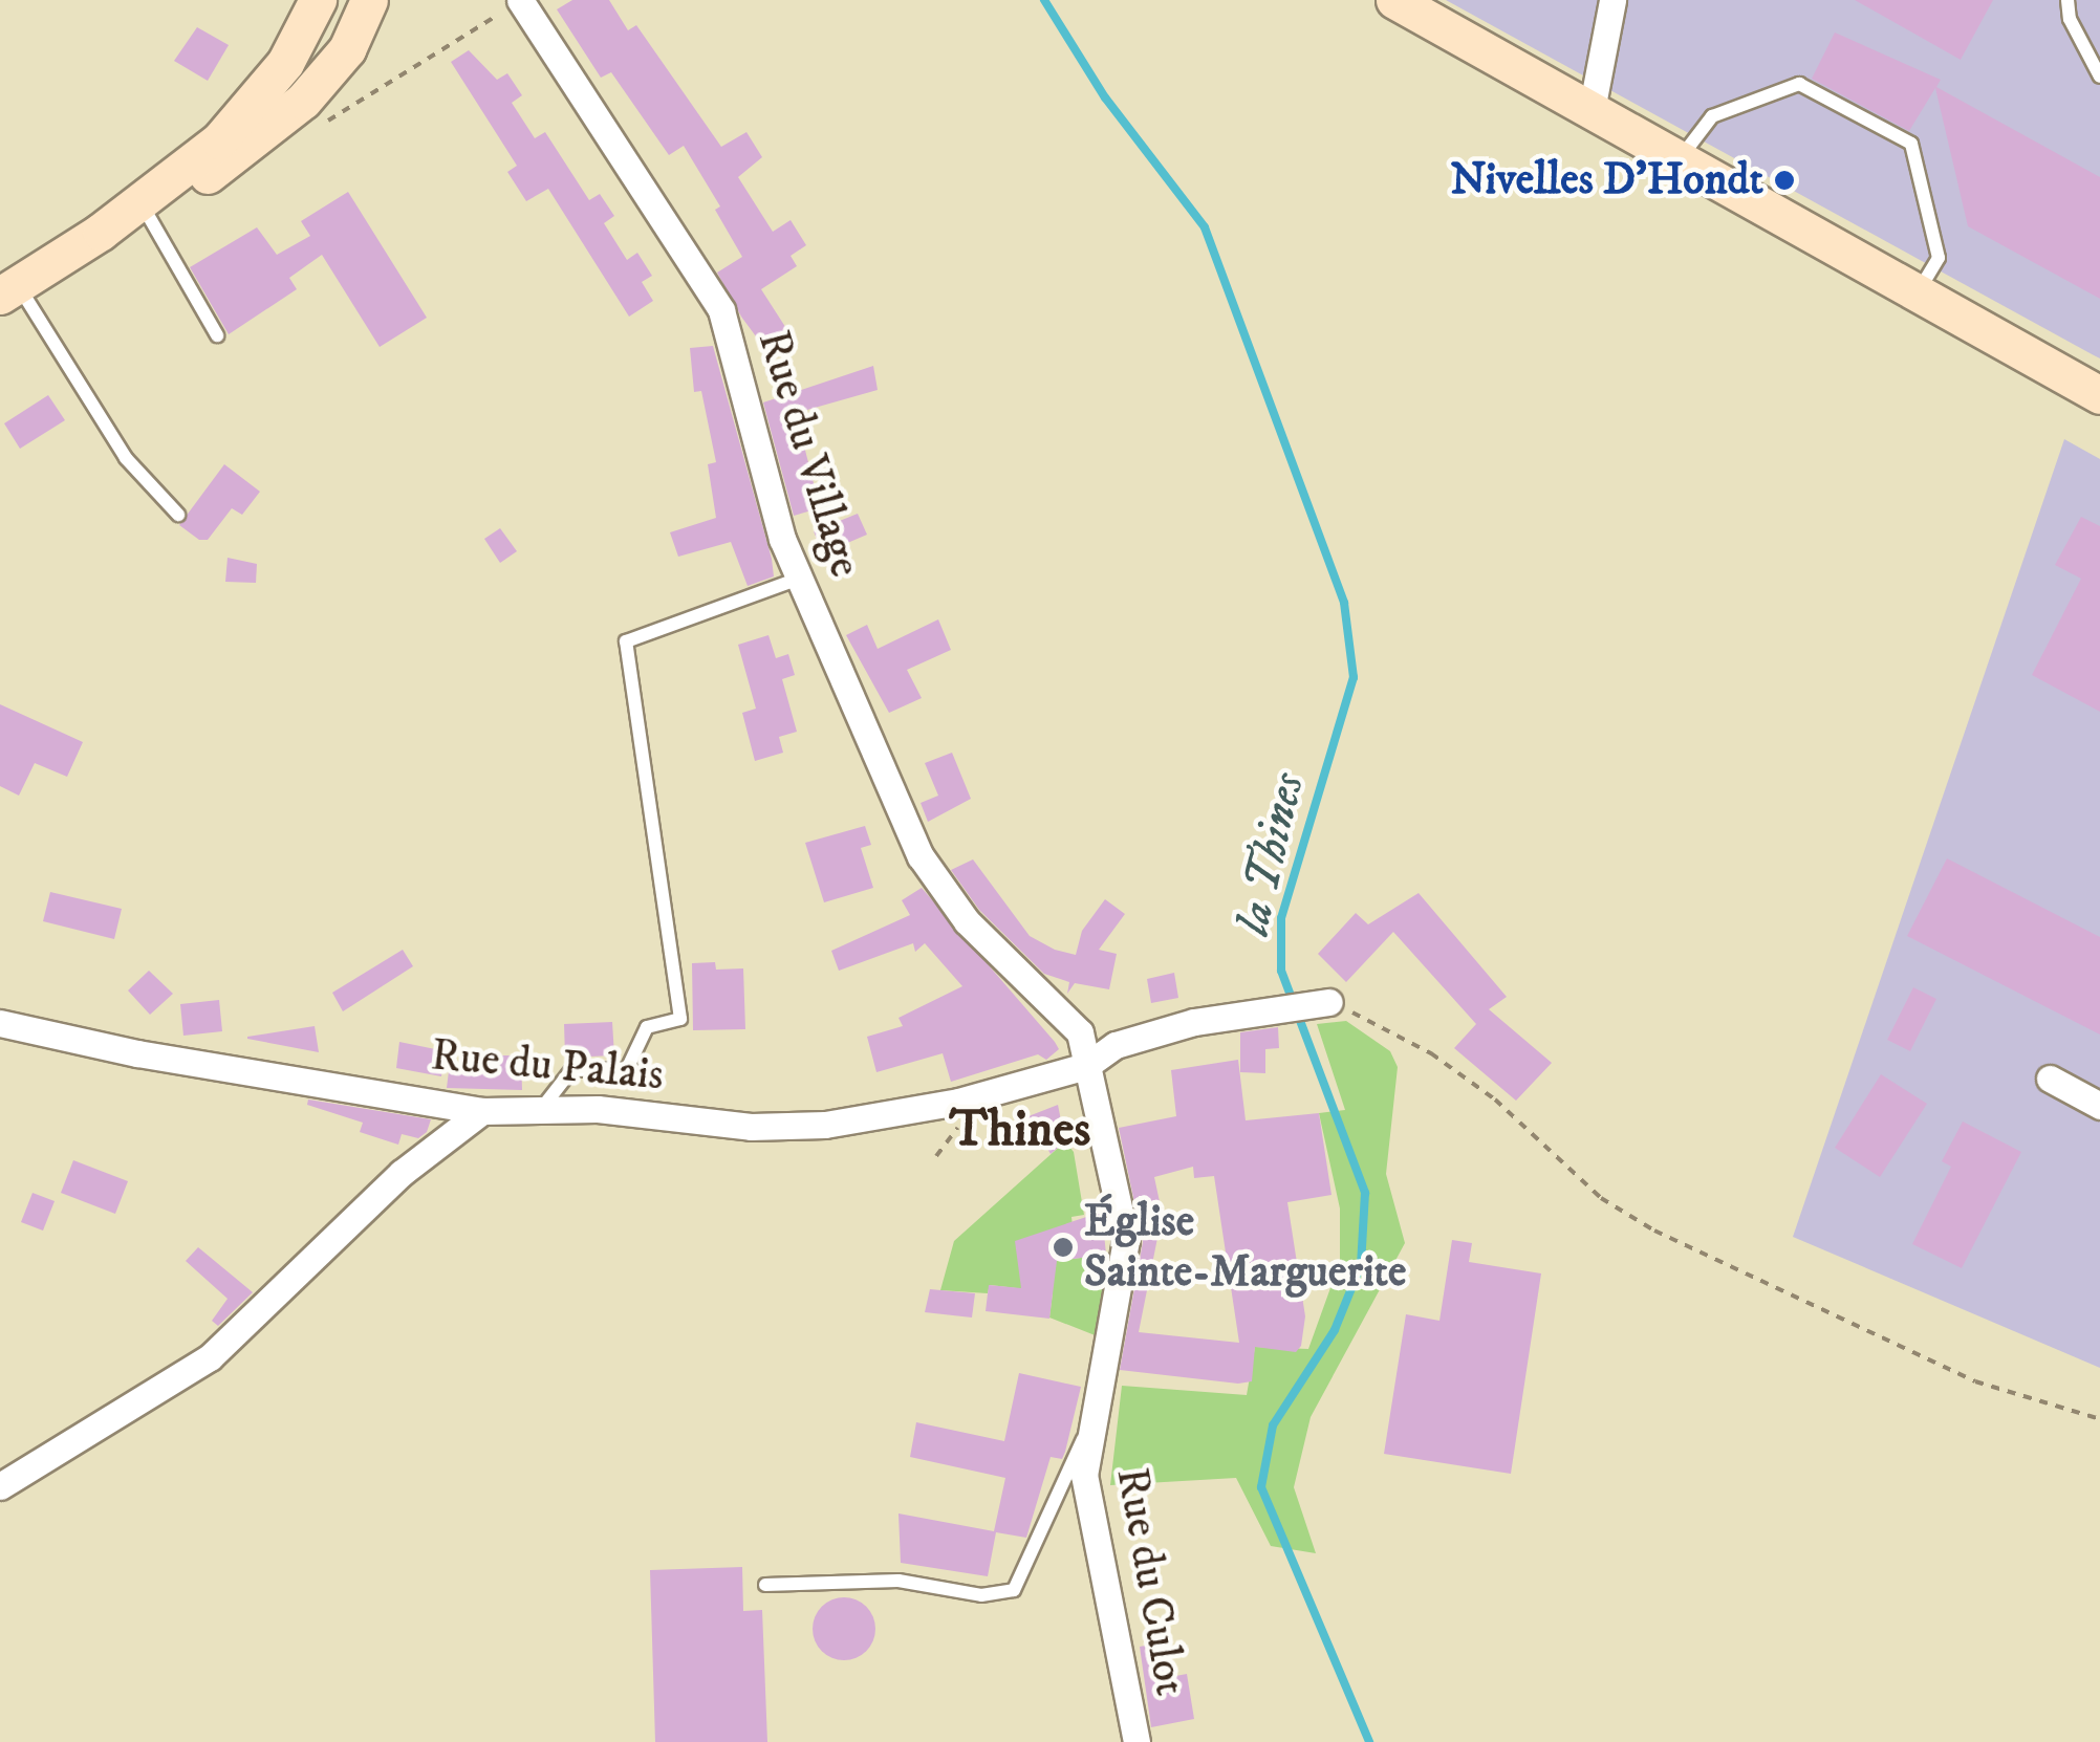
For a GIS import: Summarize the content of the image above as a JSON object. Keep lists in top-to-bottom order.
{
  "streets": {
    "street": ["Rue du Village", "Rue du Palais", "Rue du Culot"]
  },
  "crossings": [
    ["Rue du Palais", "Rue du Culot"]
  ],
  "districts": ["Thines"],
  "water": ["la Thines"],
  "places": ["Nivelles D'Hondt", "Église Sainte-Marguerite"]
}
